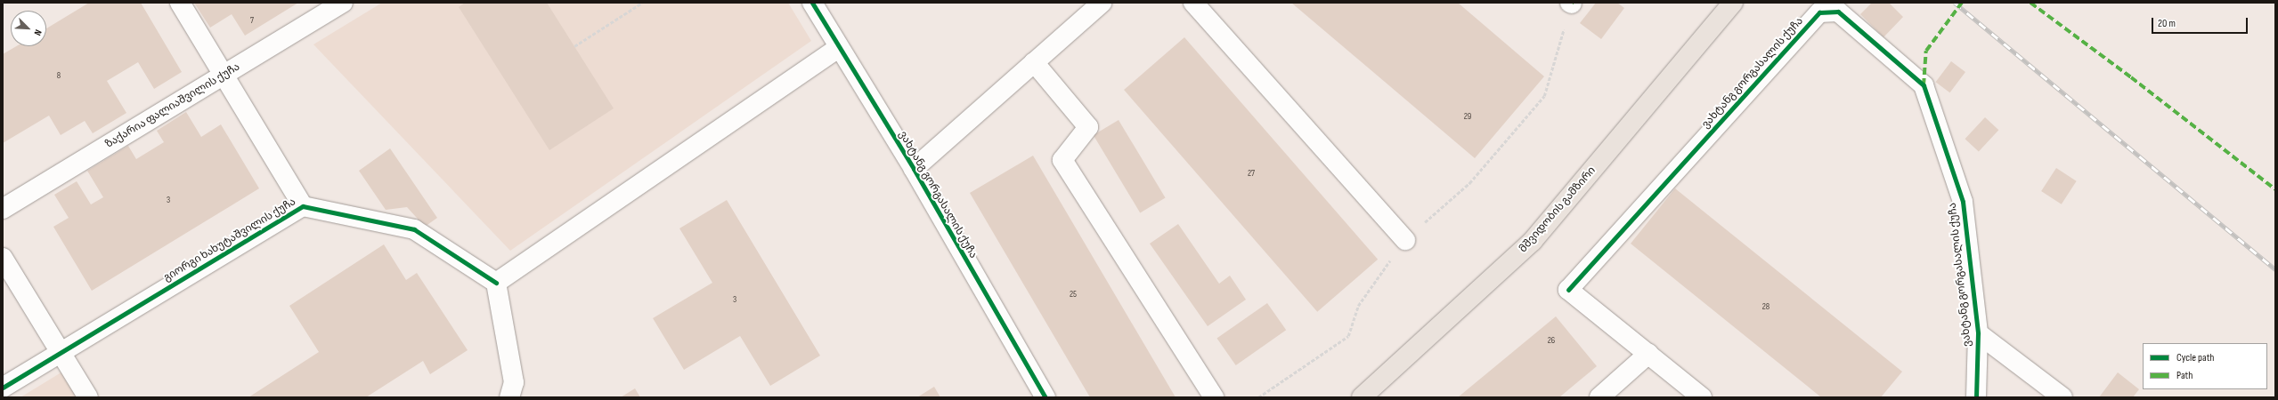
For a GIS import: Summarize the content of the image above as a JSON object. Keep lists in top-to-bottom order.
{
  "streets": {
    "main road": ["მშვიდობის გამზირი"],
    "street": ["ვახტანგ გორგასალის ქუჩა", "ზაქარია ფალიაშვილის ქუჩა", "გიორგი ხახუტაშვილის ქუჩა"]
  },
  "house_numbers": [
    "7",
    "8",
    "29",
    "27",
    "3",
    "25",
    "3",
    "28",
    "26"
  ],
  "legend": ["Cycle path", "Path"],
  "scale_bar": "20 m",
  "north": "bottom right"
}
